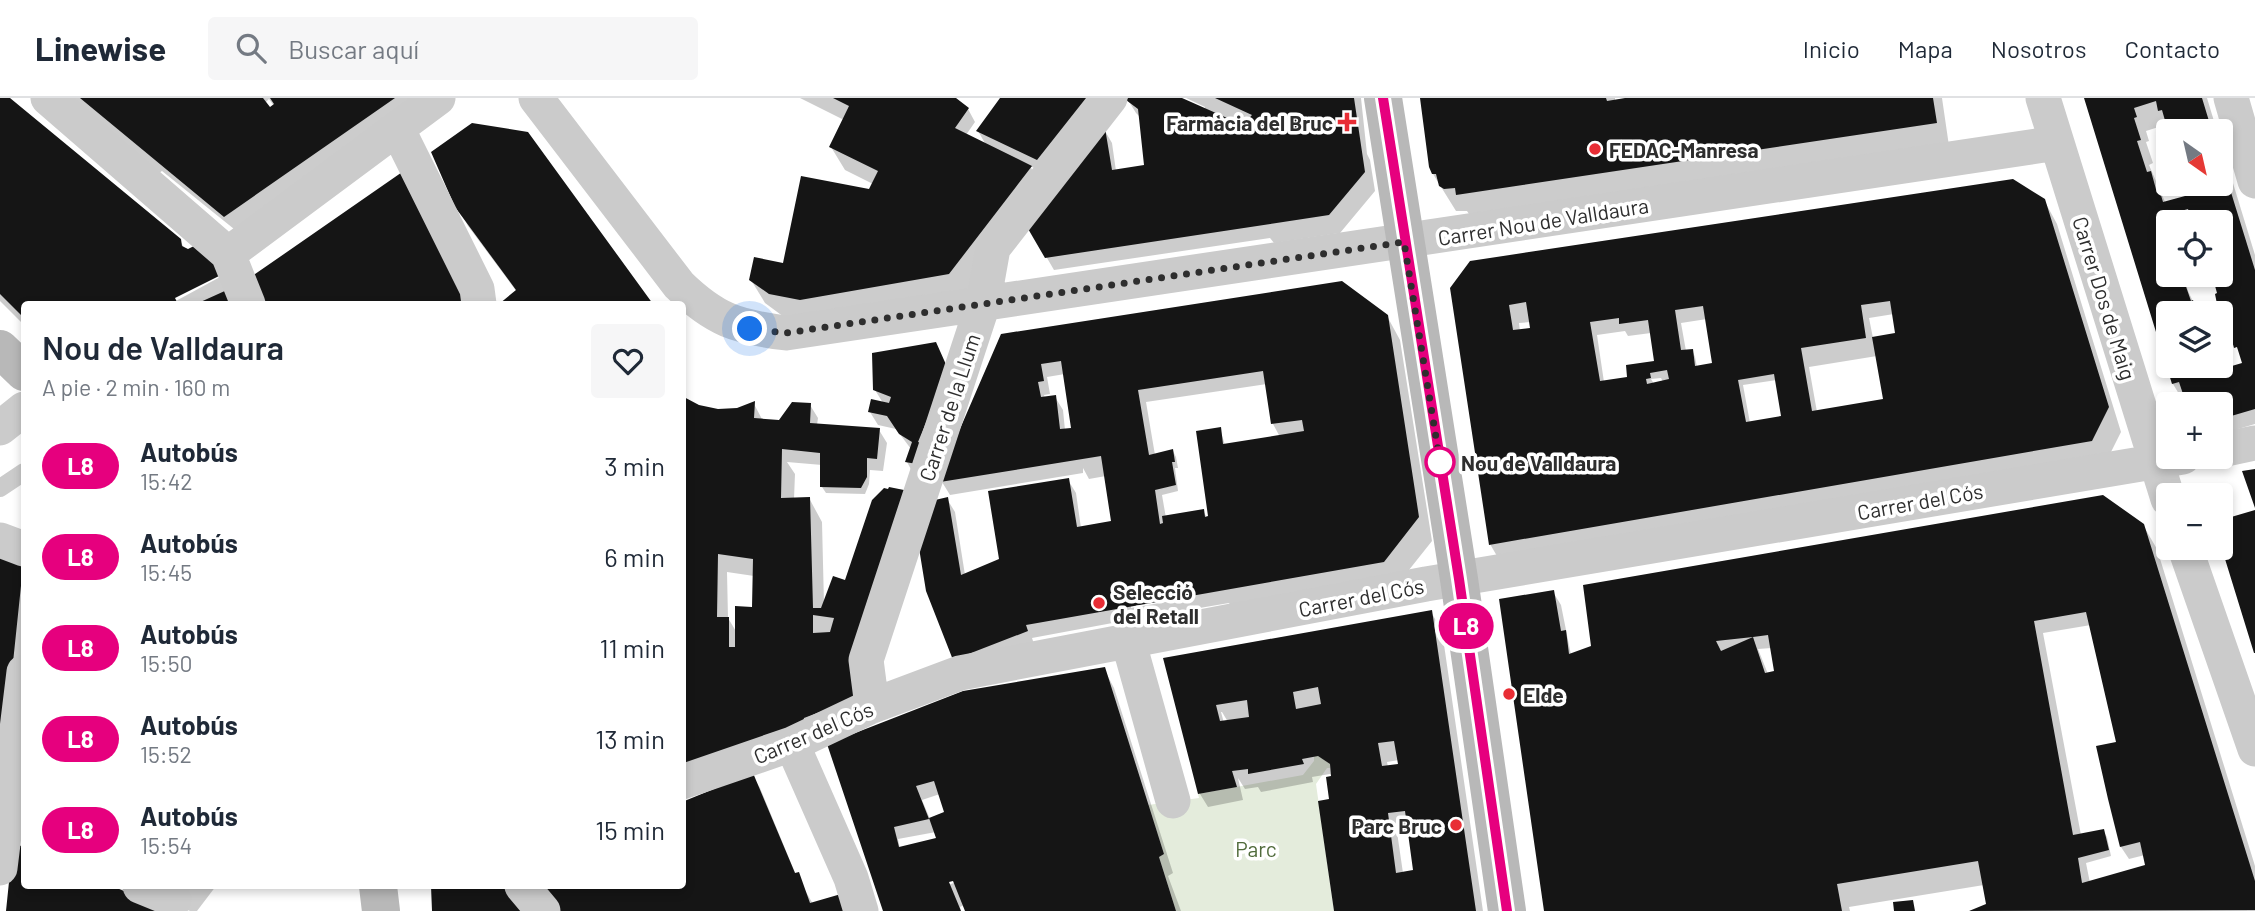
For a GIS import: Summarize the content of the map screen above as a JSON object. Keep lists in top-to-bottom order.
{
  "streets": {
    "street": [
      "Carrer Nou de Valldaura",
      "Carrer Dos de Maig",
      "Carrer de la Llum",
      "Carrer del Cós"
    ]
  },
  "crossings": [
    ["Carrer Nou de Valldaura", "Carrer Dos de Maig"],
    ["Carrer Nou de Valldaura", "Carrer de la Llum"],
    ["Carrer de la Llum", "Carrer del Cós"]
  ],
  "parks": ["Parc"],
  "places": {
    "health": ["Farmàcia del Bruc"],
    "other": [
      "FEDAC-Manresa",
      "Nou de Valldaura",
      "Selecció del Retall",
      "Elde",
      "Parc Bruc"
    ]
  },
  "lines": ["bus line L8"],
  "north": "bottom right",
  "page": {
    "header": "Linewise",
    "search": "Buscar aquí",
    "nav": [
      "Inicio",
      "Mapa",
      "Nosotros",
      "Contacto"
    ],
    "on_map": "L8",
    "map_buttons": ["+", "−"],
    "heading": ["Nou de Valldaura", "A pie · 2 min · 160 m"],
    "list": [
      {
        "mark": "L8",
        "name": "Autobús",
        "note": "15:42",
        "value": "3 min"
      },
      {
        "mark": "L8",
        "name": "Autobús",
        "note": "15:45",
        "value": "6 min"
      },
      {
        "mark": "L8",
        "name": "Autobús",
        "note": "15:50",
        "value": "11 min"
      },
      {
        "mark": "L8",
        "name": "Autobús",
        "note": "15:52",
        "value": "13 min"
      },
      {
        "mark": "L8",
        "name": "Autobús",
        "note": "15:54",
        "value": "15 min"
      }
    ]
  }
}
